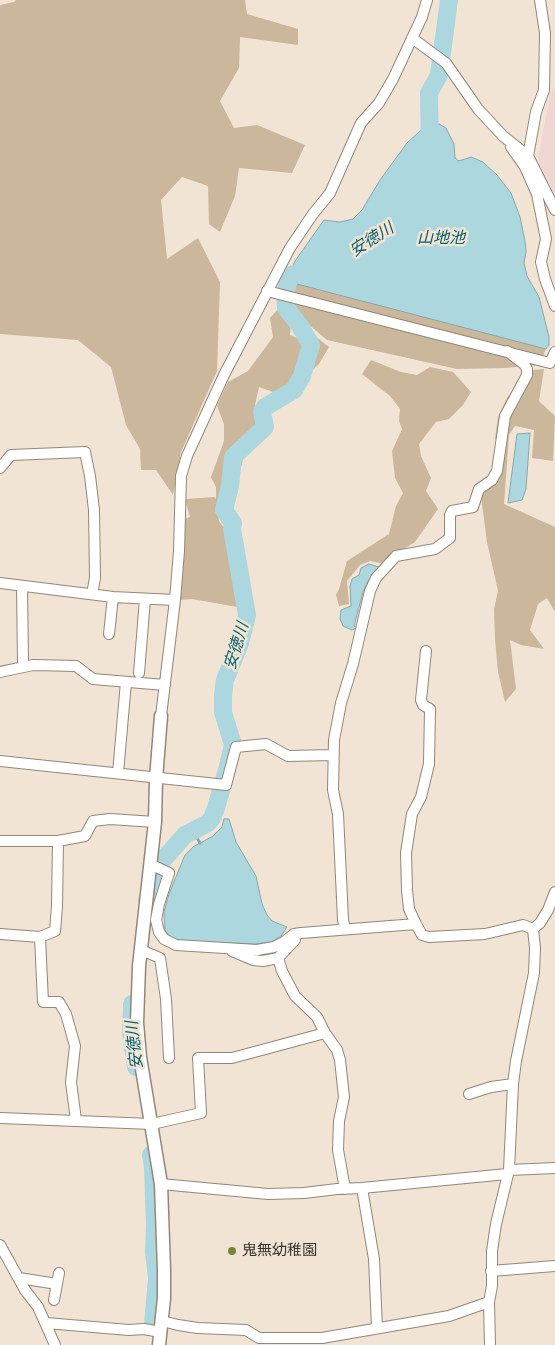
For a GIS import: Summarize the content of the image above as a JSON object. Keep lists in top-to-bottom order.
{
  "water": ["山地池", "安徳川"],
  "places": ["鬼無幼稚園"]
}
